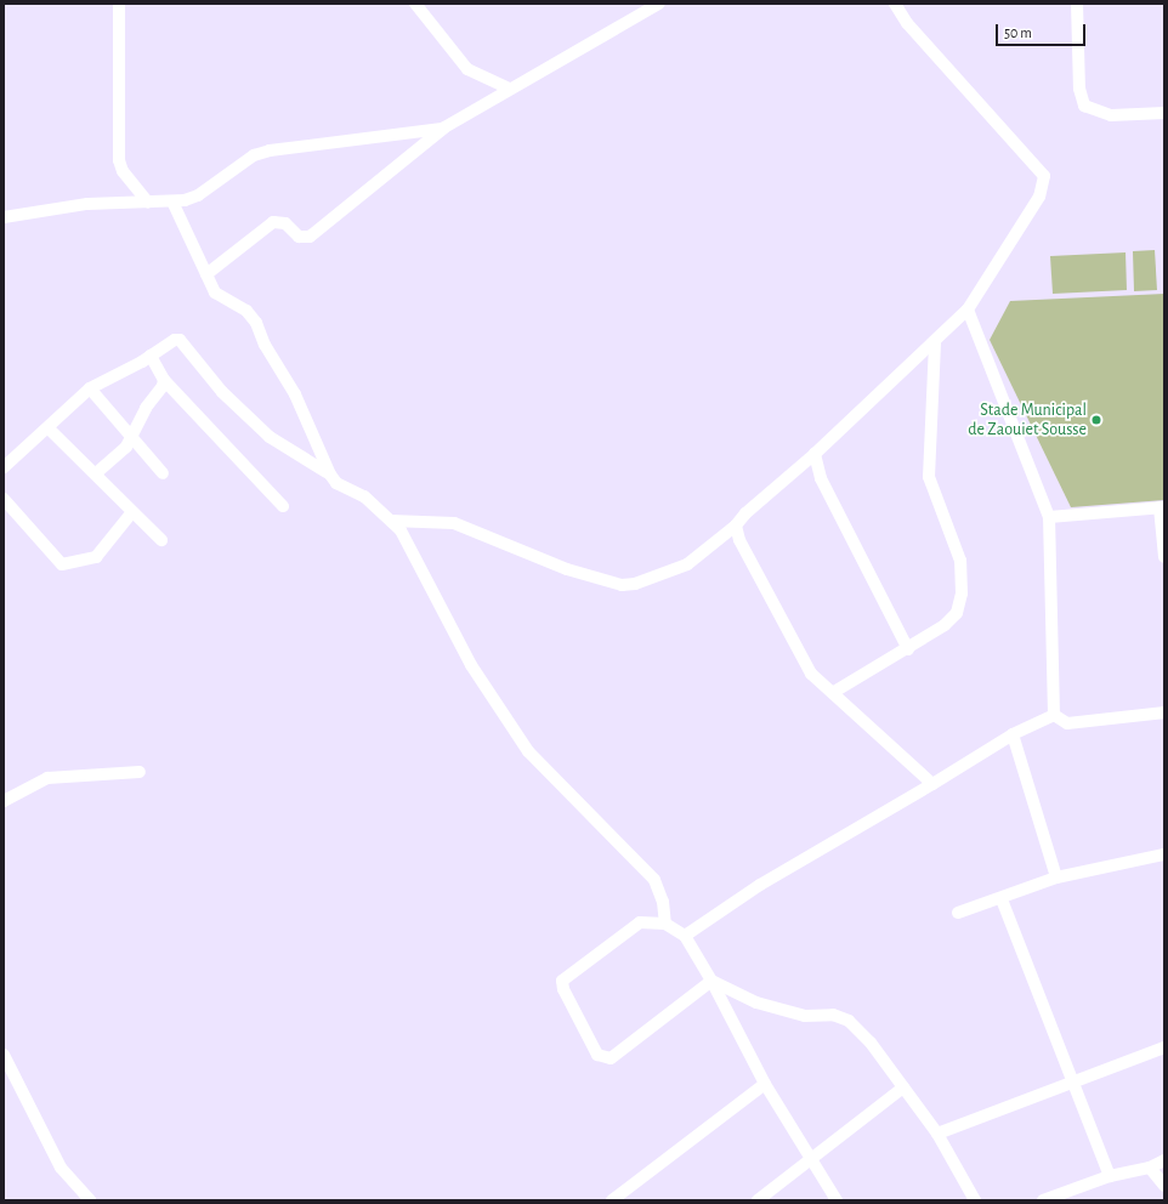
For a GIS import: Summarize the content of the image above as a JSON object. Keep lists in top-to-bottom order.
{
  "places": ["Stade Municipal de Zaouiet Sousse"],
  "scale_bar": "50 m"
}
